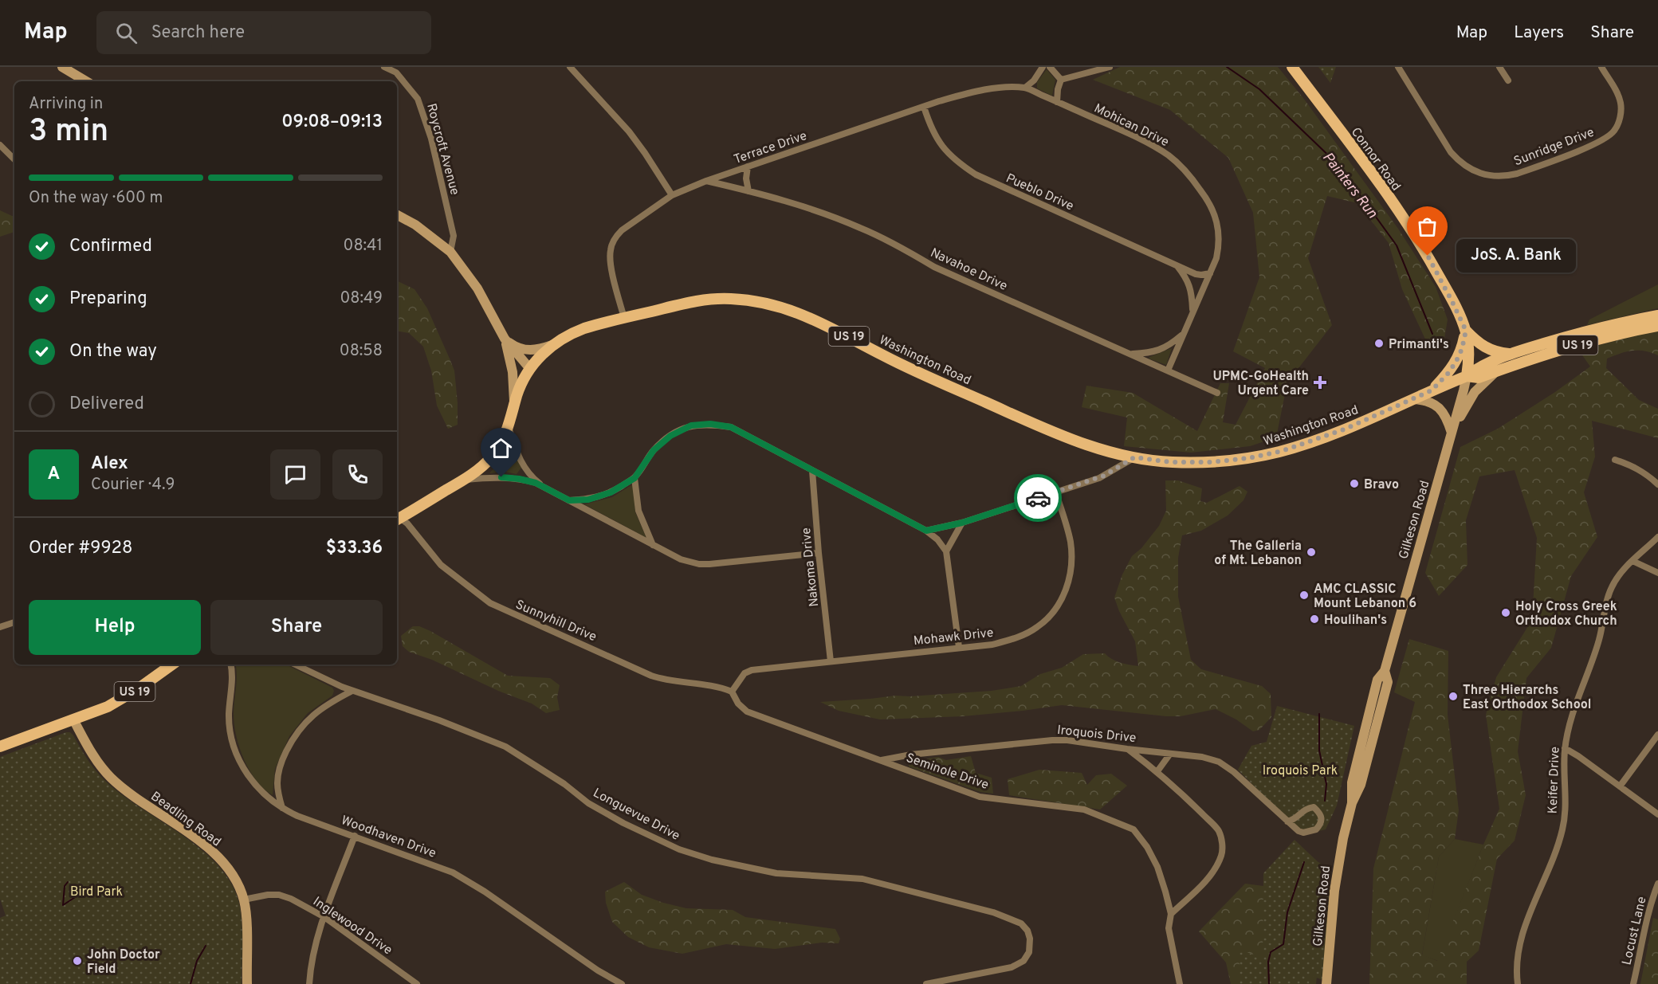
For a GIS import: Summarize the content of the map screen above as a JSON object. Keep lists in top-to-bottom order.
{
  "streets": {
    "main road": ["Connor Road", "US 19", "Washington Road"],
    "street": [
      "Mohican Drive",
      "Sunridge Drive",
      "Terrace Drive",
      "Roycroft Avenue",
      "Pueblo Drive",
      "Navahoe Drive",
      "Gilkeson Road",
      "Nakoma Drive",
      "Sunnyhill Drive",
      "Mohawk Drive",
      "Iroquois Drive",
      "Seminole Drive",
      "Keifer Drive",
      "Longuevue Drive",
      "Beadling Road",
      "Woodhaven Drive",
      "Inglewood Drive",
      "Locust Lane"
    ]
  },
  "crossings": [
    ["Mohican Drive", "Terrace Drive"],
    ["Mohican Drive", "Pueblo Drive"],
    ["Mohican Drive", "Navahoe Drive"],
    ["Terrace Drive", "Pueblo Drive"],
    ["Terrace Drive", "Navahoe Drive"],
    ["Terrace Drive", "Washington Road"],
    ["Connor Road", "Washington Road"],
    ["Connor Road", "Gilkeson Road"],
    ["US 19", "Beadling Road"],
    ["Washington Road", "Gilkeson Road"],
    ["Nakoma Drive", "Mohawk Drive"],
    ["Sunnyhill Drive", "Mohawk Drive"],
    ["Sunnyhill Drive", "Seminole Drive"],
    ["Mohawk Drive", "Seminole Drive"],
    ["Iroquois Drive", "Seminole Drive"],
    ["Beadling Road", "Inglewood Drive"]
  ],
  "water": ["Painters Run"],
  "parks": ["Iroquois Park", "Bird Park"],
  "places": {
    "other": [
      "JoS. A. Bank",
      "Primanti's",
      "Bravo",
      "The Galleria of Mt. Lebanon",
      "AMC CLASSIC Mount Lebanon 6",
      "Holy Cross Greek Orthodox Church",
      "Houlihan's",
      "Three Hierarchs East Orthodox School",
      "John Doctor Field"
    ],
    "health": ["UPMC-GoHealth Urgent Care"]
  },
  "page": {
    "header": "Map",
    "search": "Search here",
    "nav": ["Map", "Layers", "Share"],
    "heading": ["3 min", "Arriving in", "09:08–09:13"],
    "panel": [
      "Alex",
      "Courier · 4.9",
      "Order #9928",
      "$33.36"
    ],
    "bar": "On the way · 600 m",
    "list": [
      ["Confirmed", "08:41"],
      ["Preparing", "08:49"],
      ["On the way", "08:58"],
      "Delivered"
    ],
    "bubble": "JoS. A. Bank",
    "round": "A",
    "buttons": ["Help", "Share"]
  }
}
